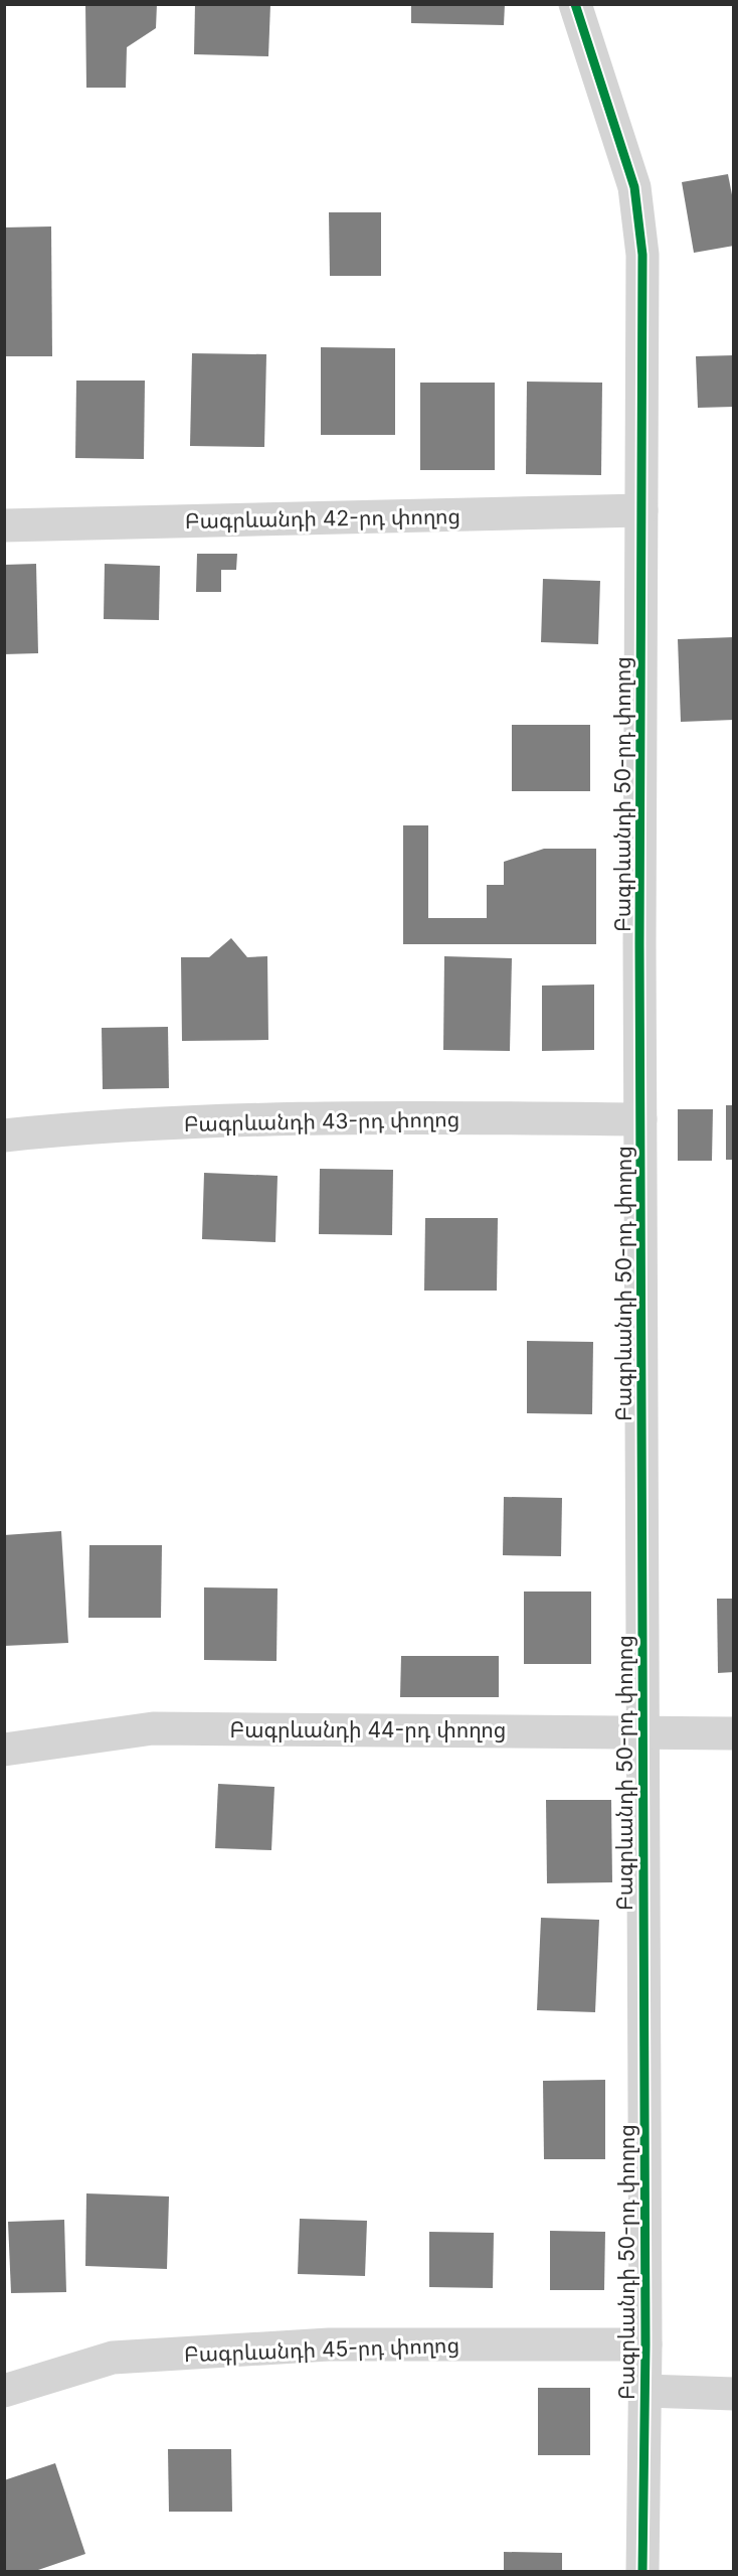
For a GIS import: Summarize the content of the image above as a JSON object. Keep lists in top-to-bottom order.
{
  "streets": {
    "street": [
      "Բագրևանդի 42-րդ փողոց",
      "Բագրևանդի 50-րդ փողոց",
      "Բագրևանդի 43-րդ փողոց",
      "Բագրևանդի 44-րդ փողոց",
      "Բագրևանդի 45-րդ փողոց"
    ]
  },
  "crossings": [
    ["Բագրևանդի 42-րդ փողոց", "Բագրևանդի 50-րդ փողոց"],
    ["Բագրևանդի 50-րդ փողոց", "Բագրևանդի 43-րդ փողոց"],
    ["Բագրևանդի 50-րդ փողոց", "Բագրևանդի 44-րդ փողոց"],
    ["Բագրևանդի 50-րդ փողոց", "Բագրևանդի 45-րդ փողոց"]
  ]
}
